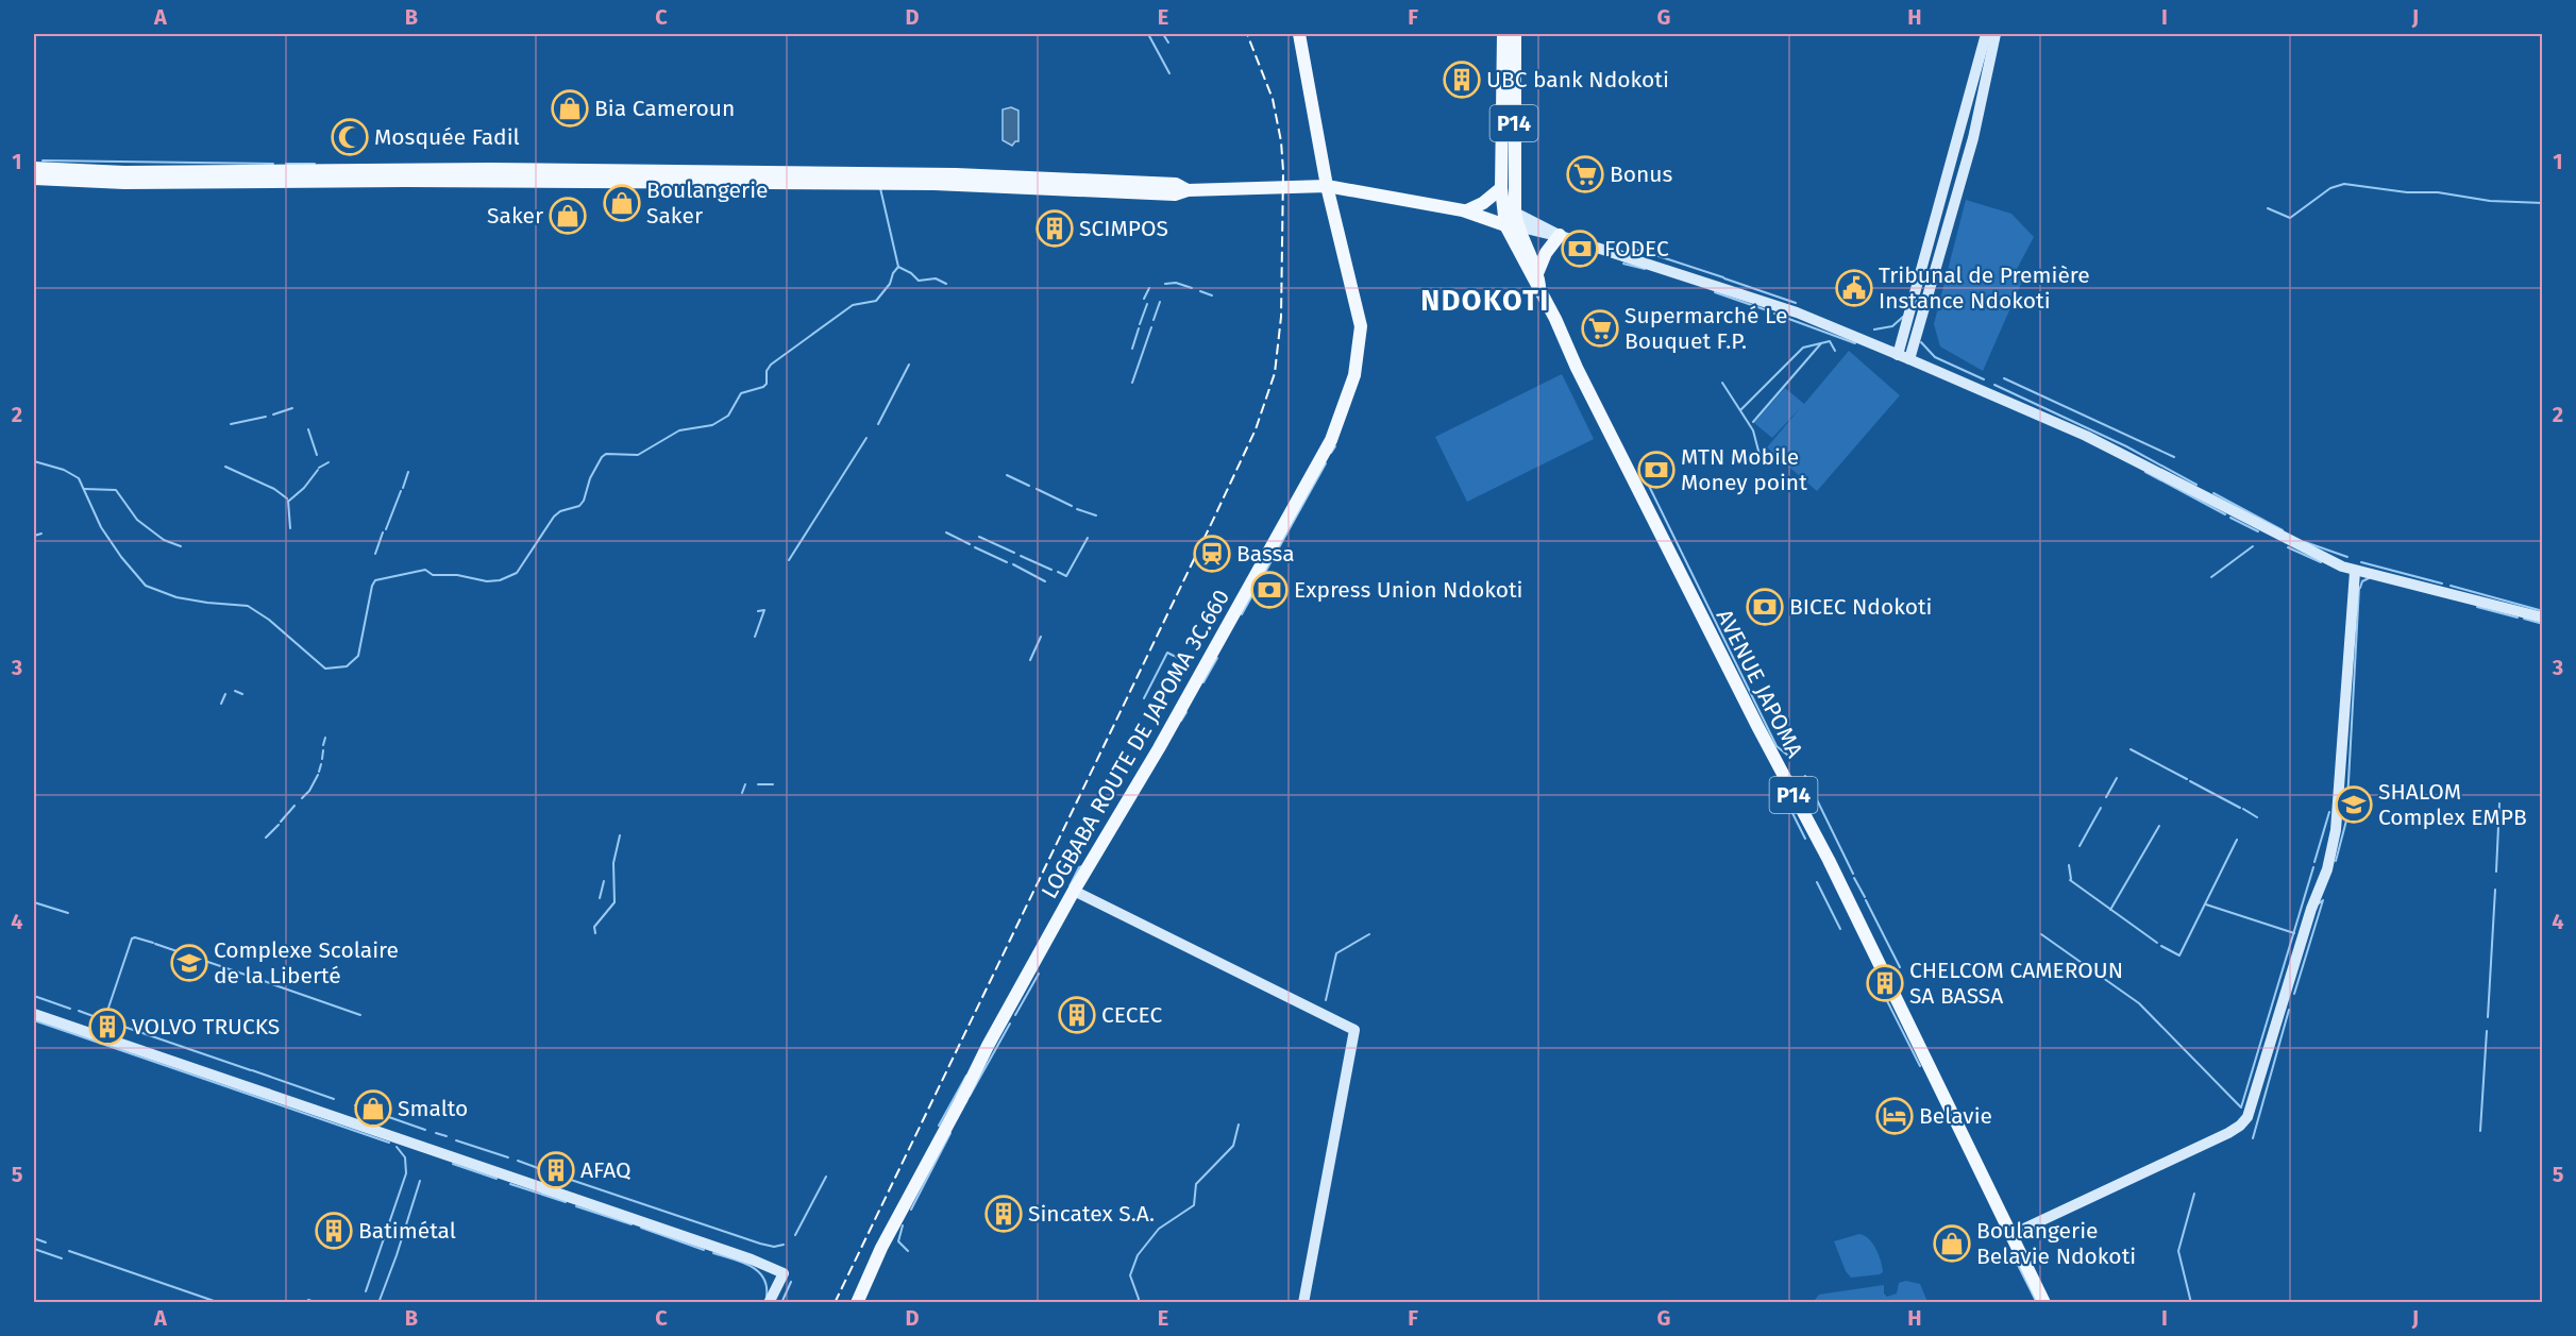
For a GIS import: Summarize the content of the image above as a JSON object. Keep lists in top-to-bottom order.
{
  "streets": {
    "main road": ["P14", "AVENUE JAPOMA", "LOGBABA ROUTE DE JAPOMA 3C.660"]
  },
  "districts": ["NDOKOTI"],
  "places": {
    "building": [
      "UBC bank Ndokoti",
      "SCIMPOS",
      "CHELCOM CAMEROUN SA BASSA",
      "CECEC",
      "VOLVO TRUCKS",
      "AFAQ",
      "Sincatex S.A.",
      "Batimétal"
    ],
    "shop": [
      "Bia Cameroun",
      "Boulangerie Saker",
      "Saker",
      "Smalto",
      "Boulangerie Belavie Ndokoti"
    ],
    "mosque": ["Mosquée Fadil"],
    "supermarket": ["Bonus", "Supermarché Le Bouquet F.P."],
    "bank": [
      "FODEC",
      "MTN Mobile Money point",
      "Express Union Ndokoti",
      "BICEC Ndokoti"
    ],
    "public building": ["Tribunal de Première Instance Ndokoti"],
    "station": ["Bassa"],
    "school or university": ["SHALOM Complex EMPB", "Complexe Scolaire de la Liberté"],
    "hotel": ["Belavie"]
  },
  "grid": {
    "columns": [
      "A",
      "B",
      "C",
      "D",
      "E",
      "F",
      "G",
      "H",
      "I",
      "J"
    ],
    "rows": [
      "1",
      "2",
      "3",
      "4",
      "5"
    ]
  }
}
